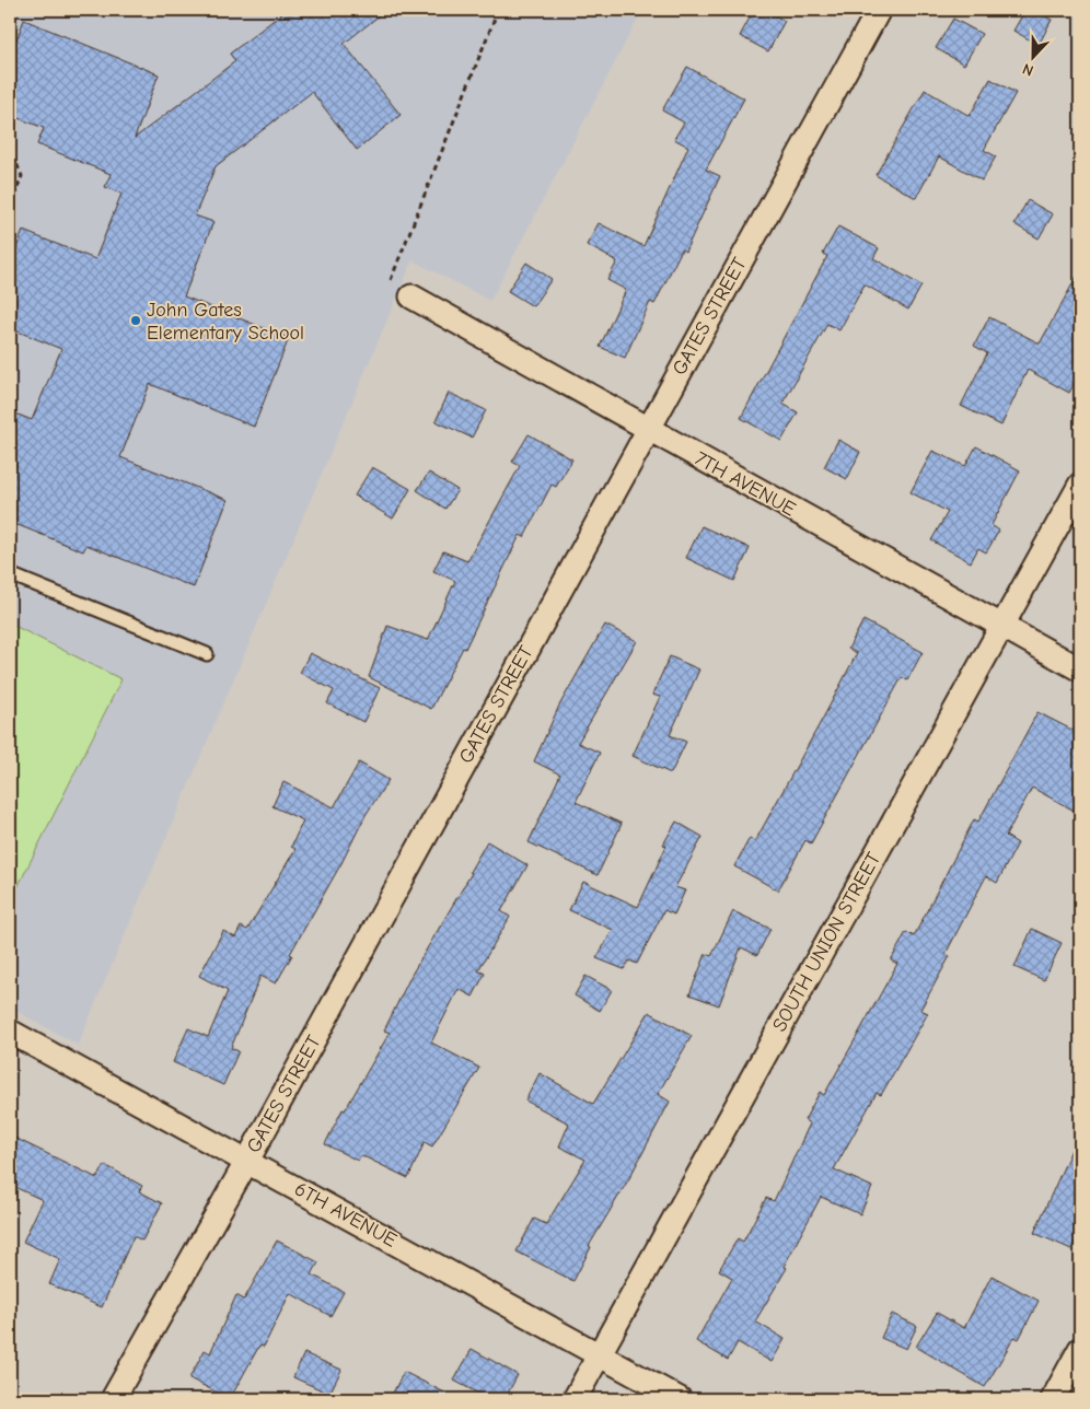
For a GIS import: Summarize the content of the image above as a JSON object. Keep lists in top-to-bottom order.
{
  "streets": {
    "street": [
      "GATES STREET",
      "7TH AVENUE",
      "SOUTH UNION STREET",
      "6TH AVENUE"
    ]
  },
  "crossings": [
    ["GATES STREET", "7TH AVENUE"],
    ["GATES STREET", "6TH AVENUE"],
    ["7TH AVENUE", "SOUTH UNION STREET"],
    ["SOUTH UNION STREET", "6TH AVENUE"]
  ],
  "places": ["John Gates Elementary School"],
  "north": "bottom"
}
